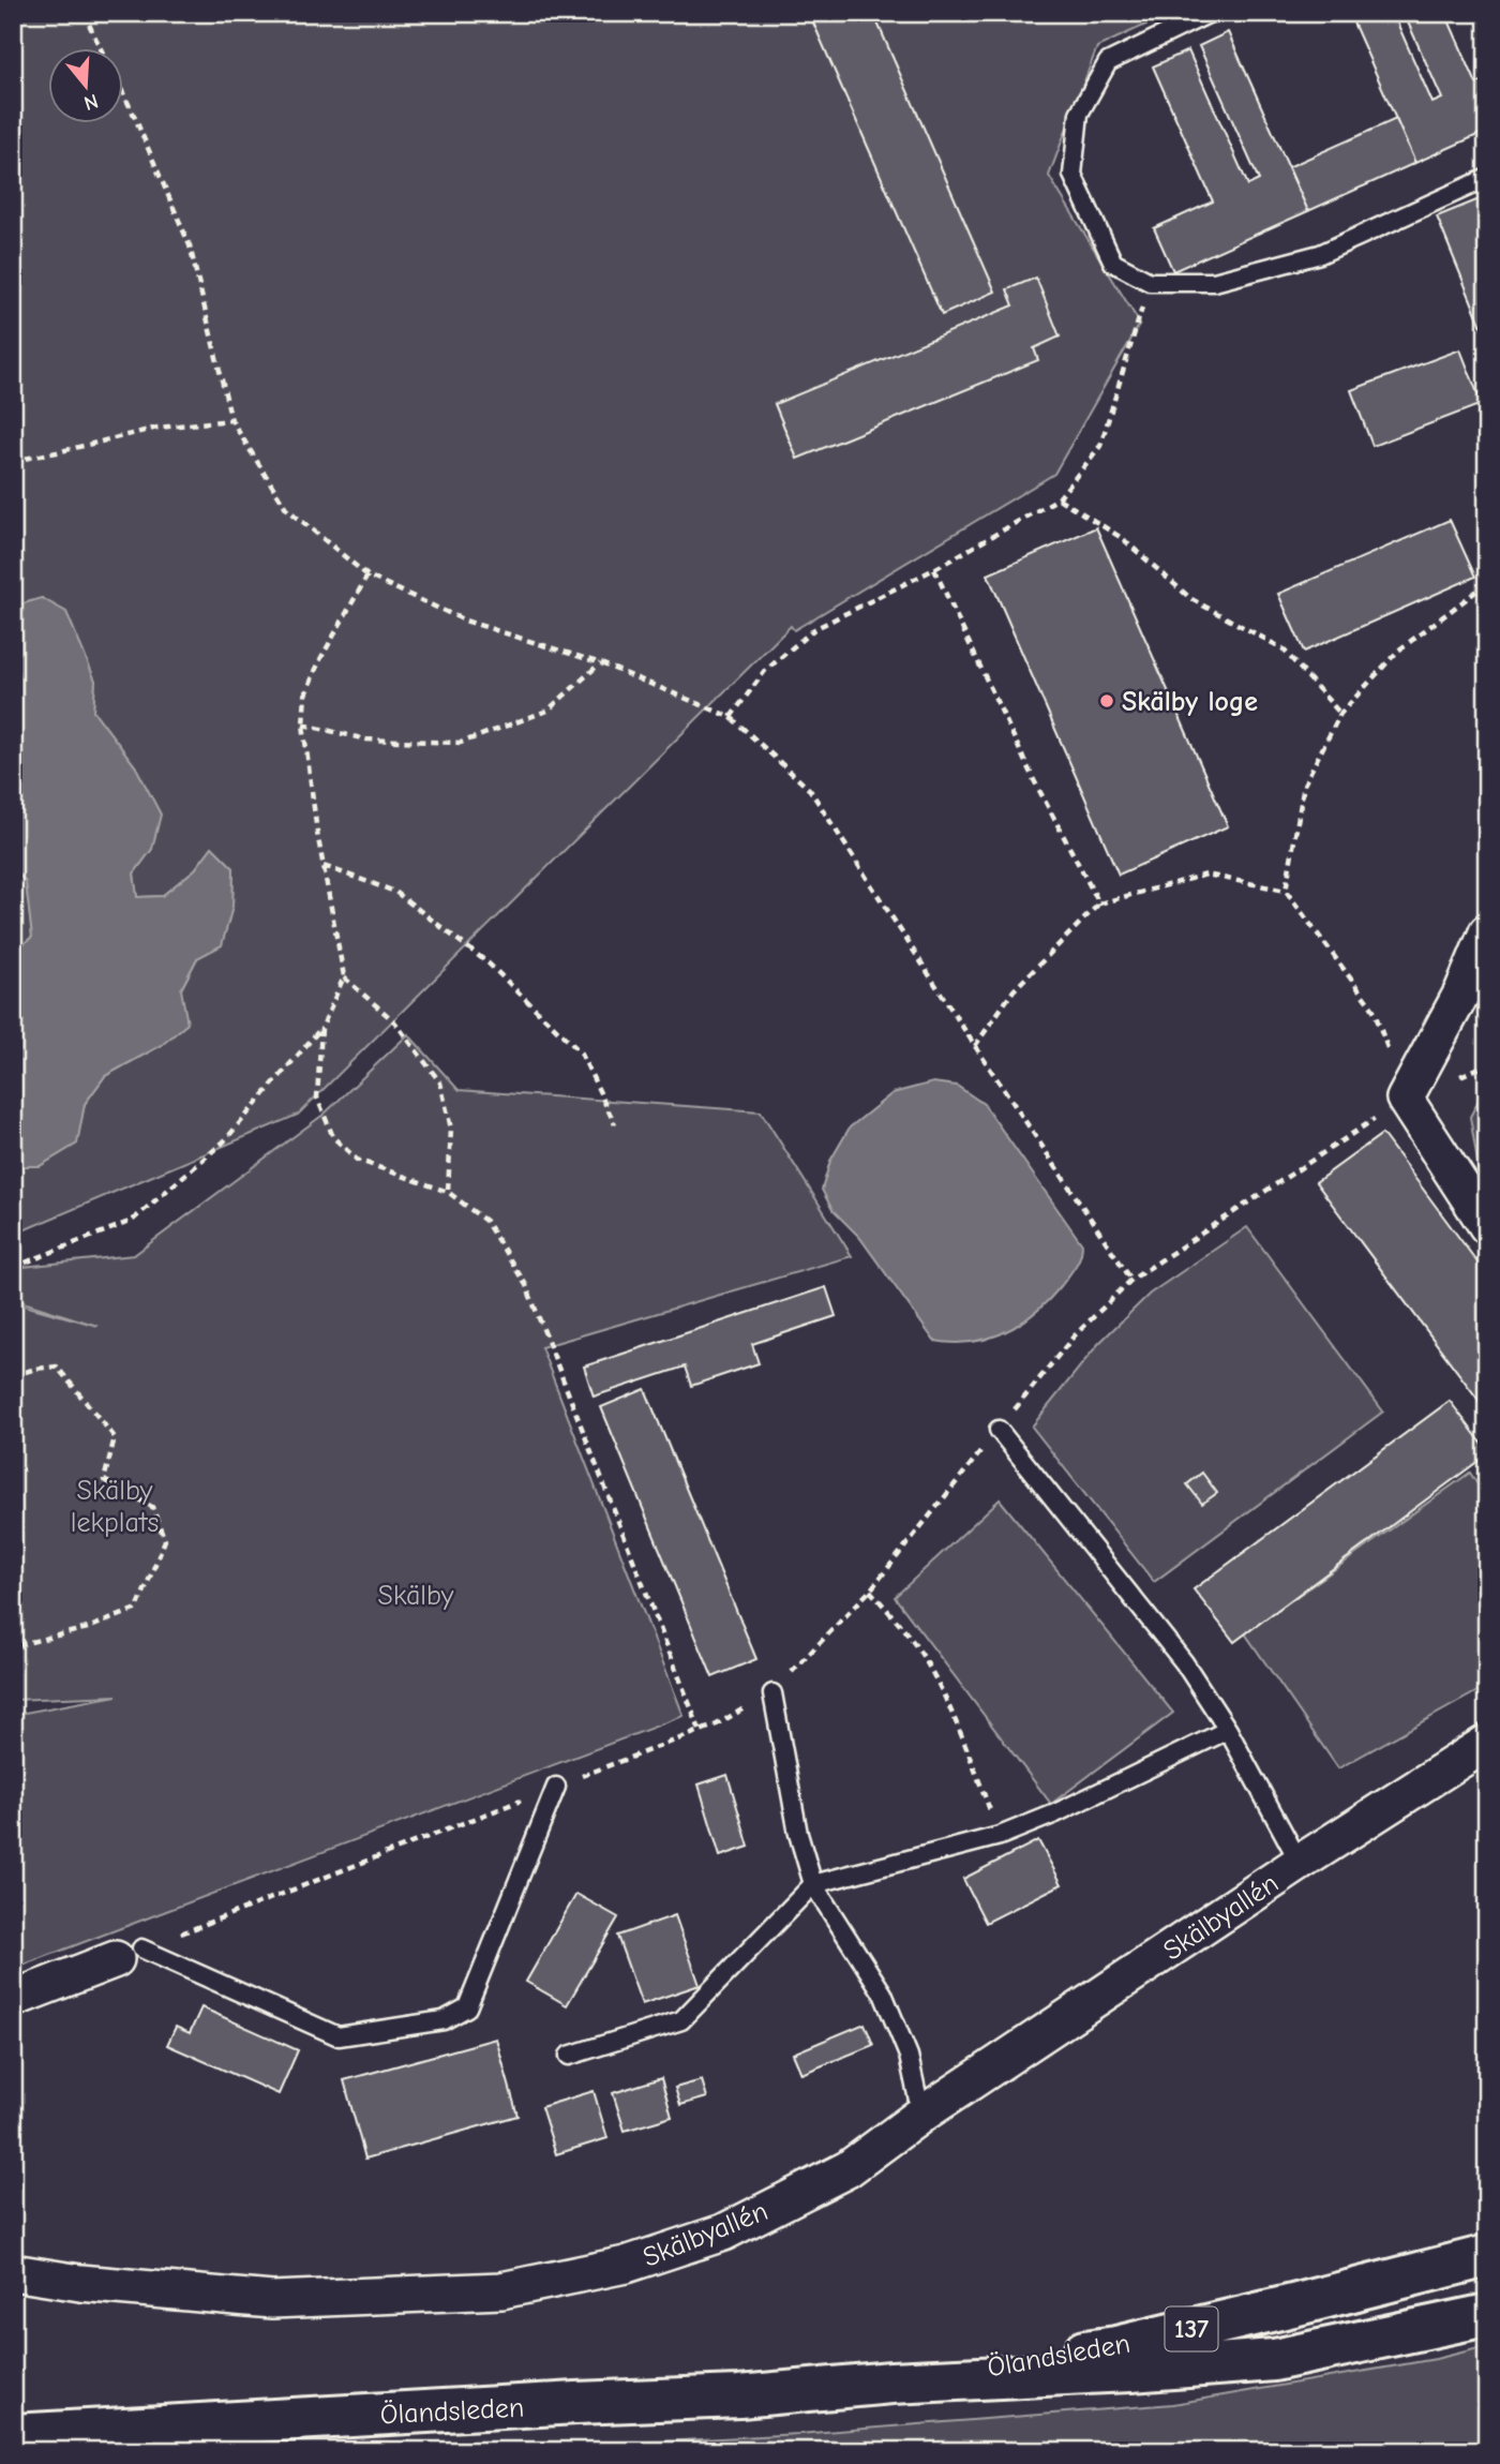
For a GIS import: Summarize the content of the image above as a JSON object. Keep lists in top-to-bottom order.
{
  "streets": {
    "main road": ["137", "Ölandsleden"],
    "street": ["Skälbyallén"]
  },
  "parks": ["Skälby lekplats", "Skälby"],
  "places": ["Skälby loge"],
  "north": "bottom"
}
